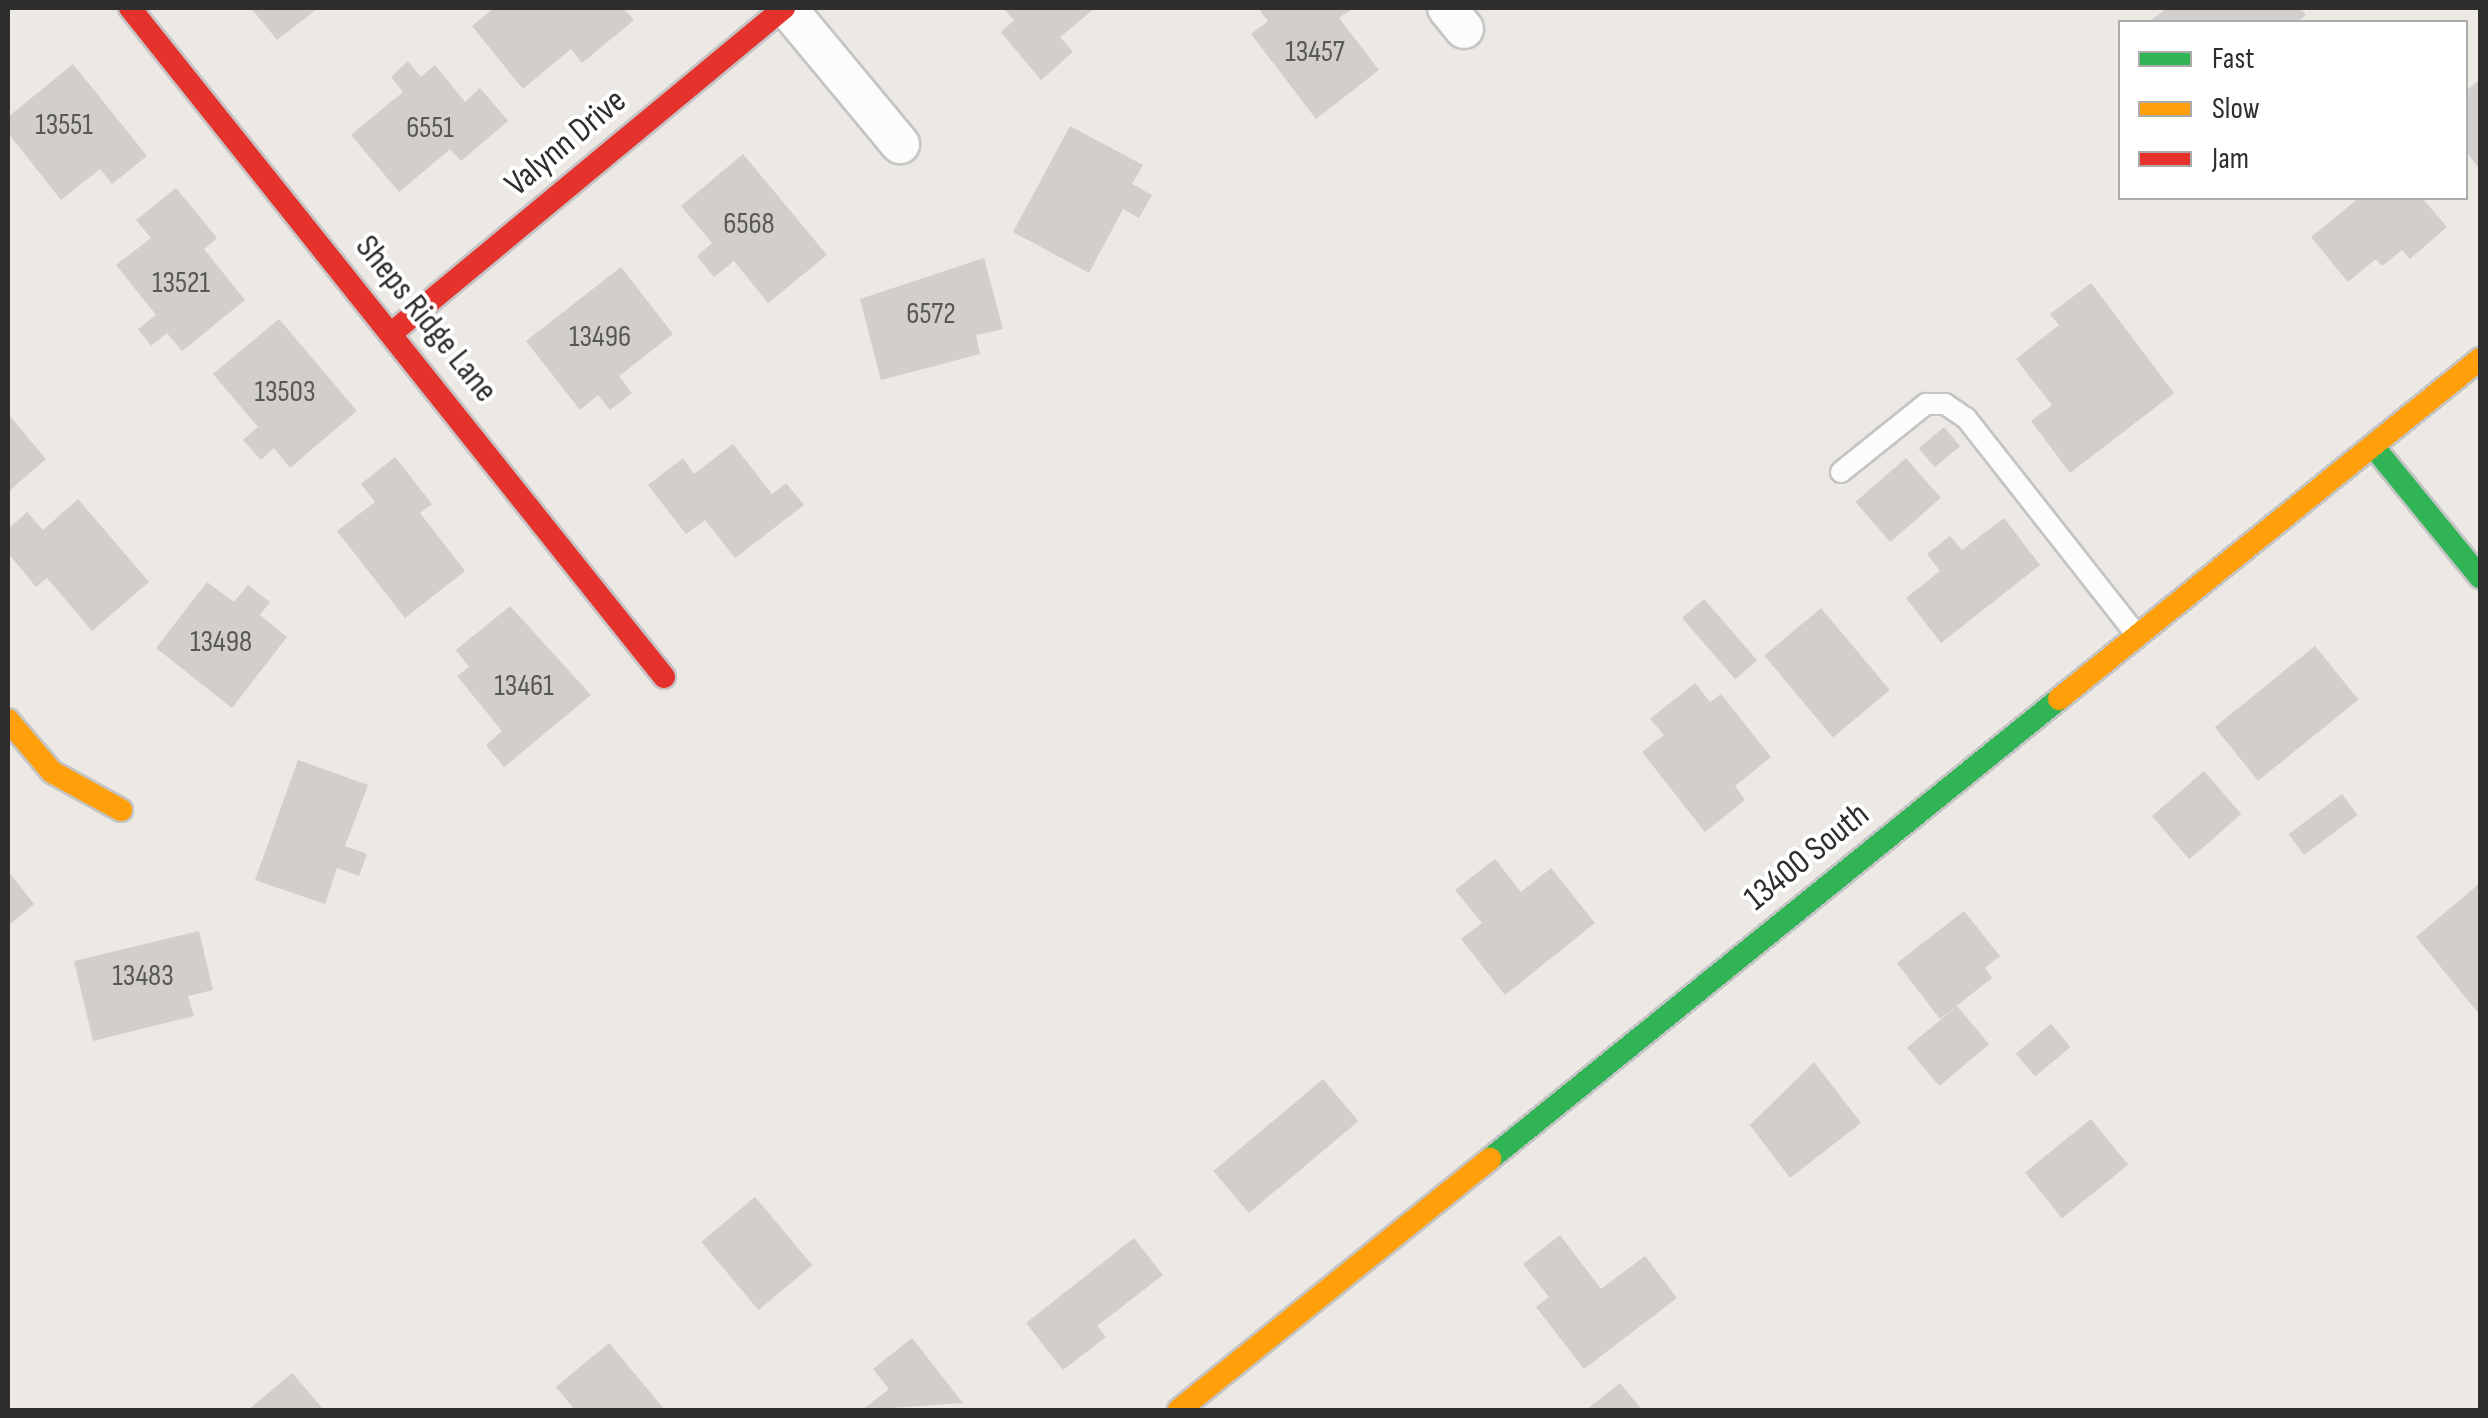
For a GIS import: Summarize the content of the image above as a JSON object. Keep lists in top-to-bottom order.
{
  "streets": {
    "street": ["Valynn Drive", "Sheps Ridge Lane", "13400 South"]
  },
  "crossings": [
    ["Valynn Drive", "Sheps Ridge Lane"]
  ],
  "house_numbers": [
    "13457",
    "13551",
    "6551",
    "6568",
    "13521",
    "6572",
    "13496",
    "13503",
    "13498",
    "13461",
    "13483"
  ],
  "legend": ["Fast", "Slow", "Jam"]
}
